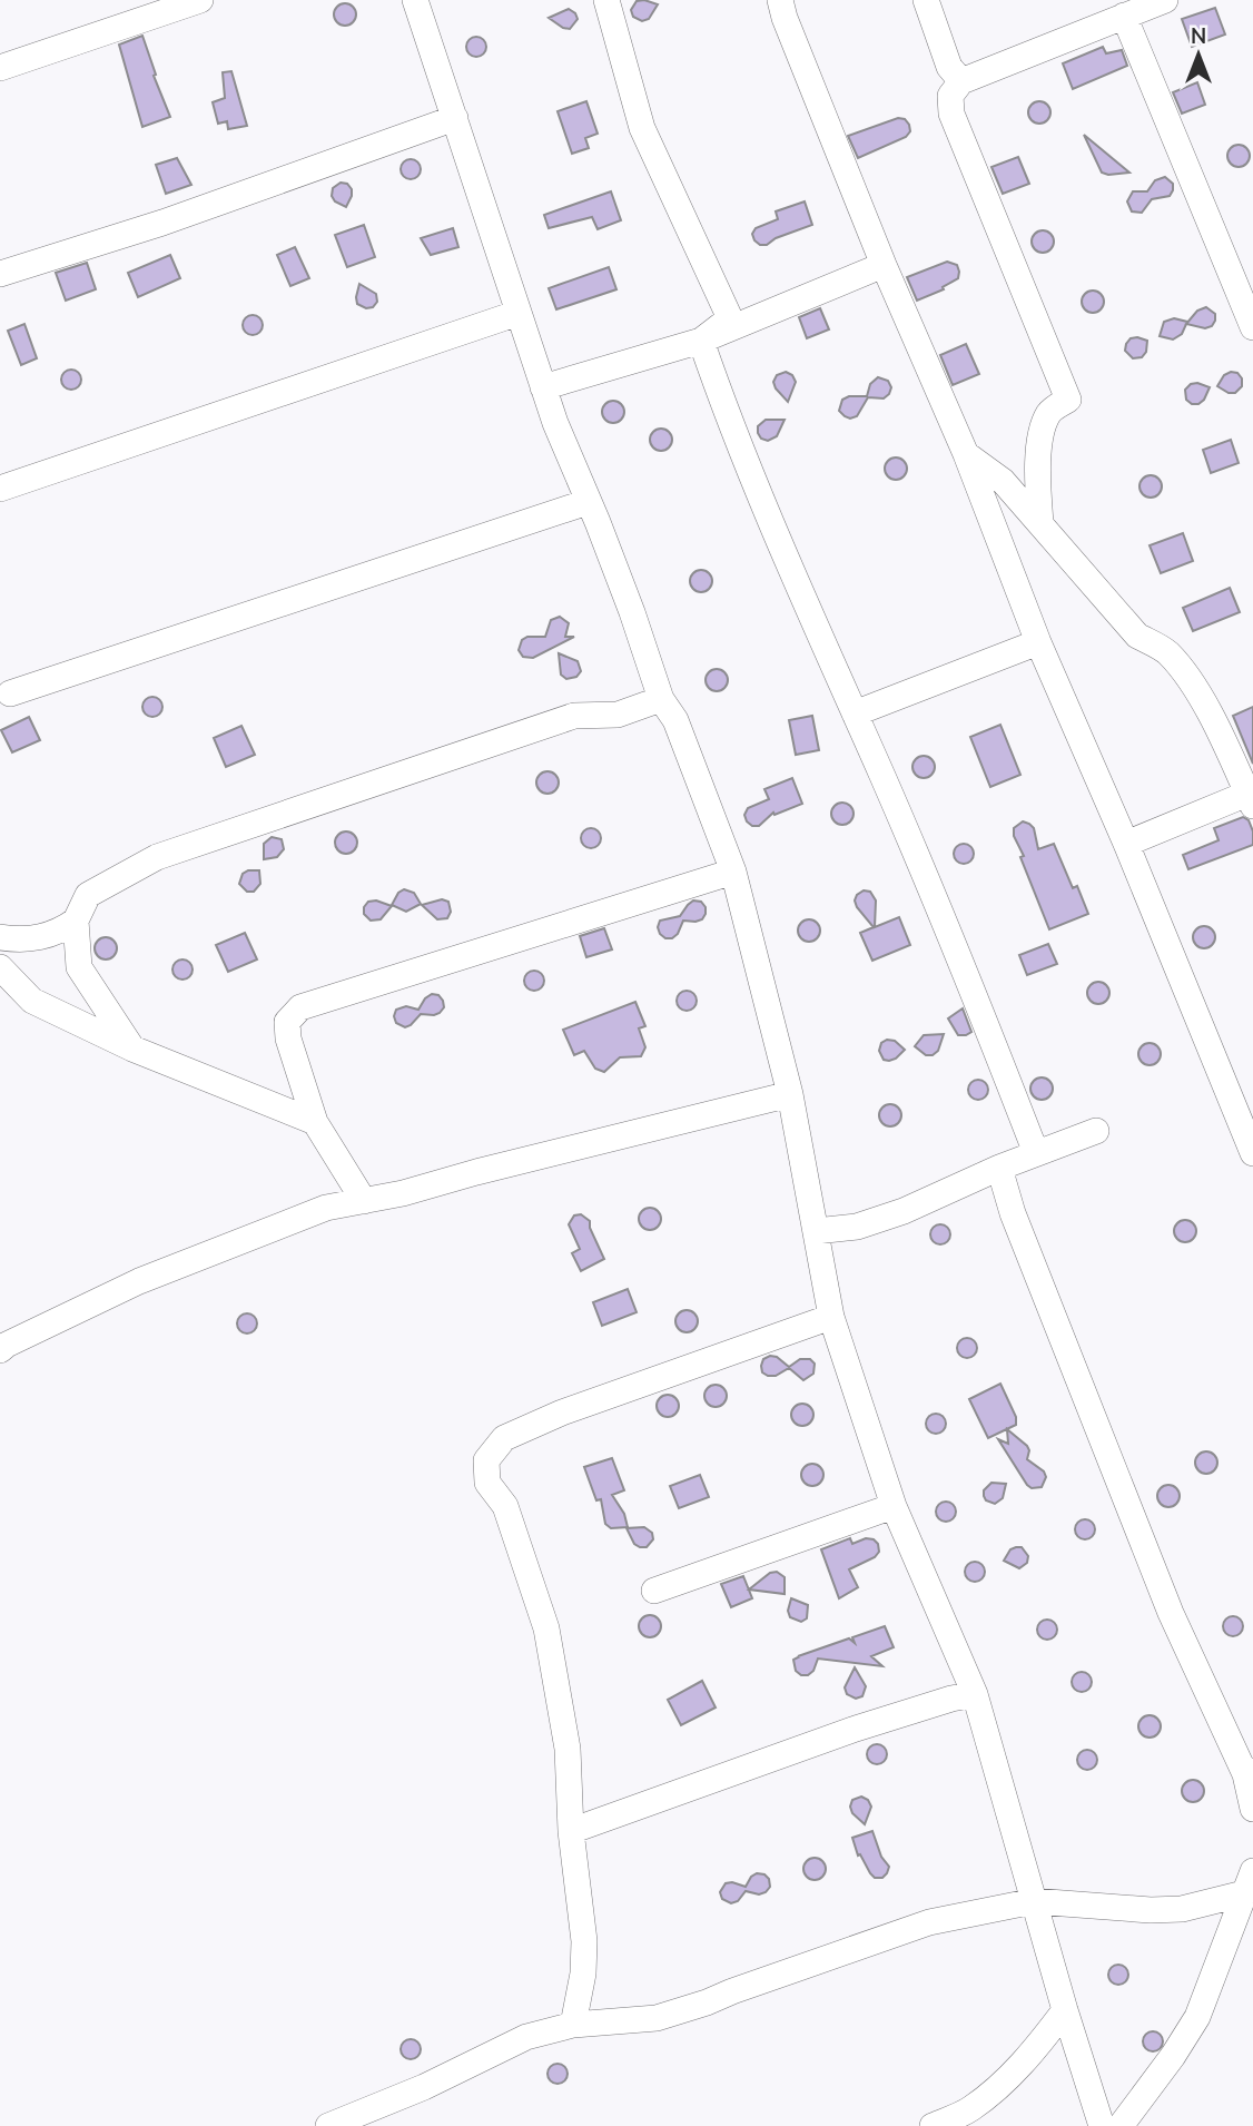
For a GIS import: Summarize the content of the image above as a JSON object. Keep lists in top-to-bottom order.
{
  "north": "top"
}
